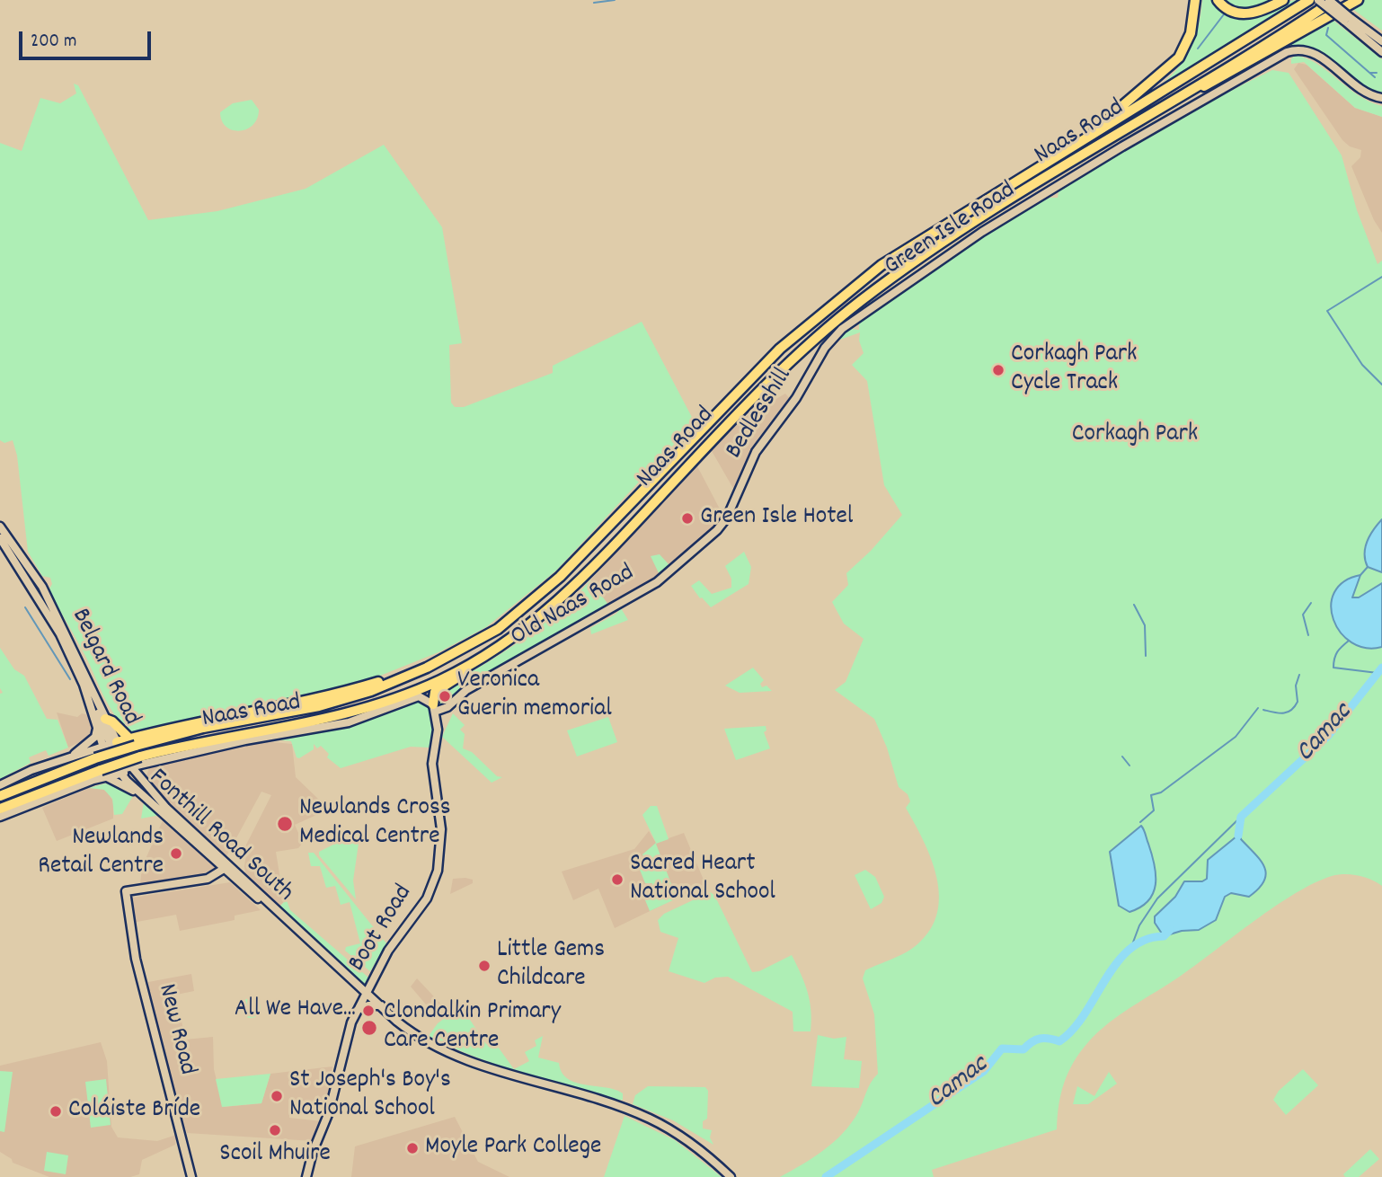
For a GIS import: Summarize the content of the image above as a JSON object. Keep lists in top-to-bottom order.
{
  "streets": {
    "highway": ["Naas Road"],
    "main road": [
      "Green Isle Road",
      "Bedlesshill",
      "Old Naas Road",
      "Belgard Road",
      "Fonthill Road South",
      "Boot Road",
      "New Road"
    ]
  },
  "crossings": [
    ["Naas Road", "Belgard Road"],
    ["Naas Road", "Fonthill Road South"],
    ["Green Isle Road", "Bedlesshill"],
    ["Bedlesshill", "Old Naas Road"],
    ["Old Naas Road", "Boot Road"],
    ["Belgard Road", "Fonthill Road South"],
    ["Fonthill Road South", "Boot Road"],
    ["Fonthill Road South", "New Road"]
  ],
  "water": ["Camac"],
  "parks": ["Corkagh Park"],
  "places": [
    "Corkagh Park Cycle Track",
    "Green Isle Hotel",
    "Veronica Guerin memorial",
    "Newlands Cross Medical Centre",
    "Newlands Retail Centre",
    "Sacred Heart National School",
    "Little Gems Childcare",
    "All We Have...",
    "Clondalkin Primary Care Centre",
    "St Joseph's Boy's National School",
    "Coláiste Bríde",
    "Scoil Mhuire",
    "Moyle Park College"
  ],
  "scale_bar": "200 m"
}
